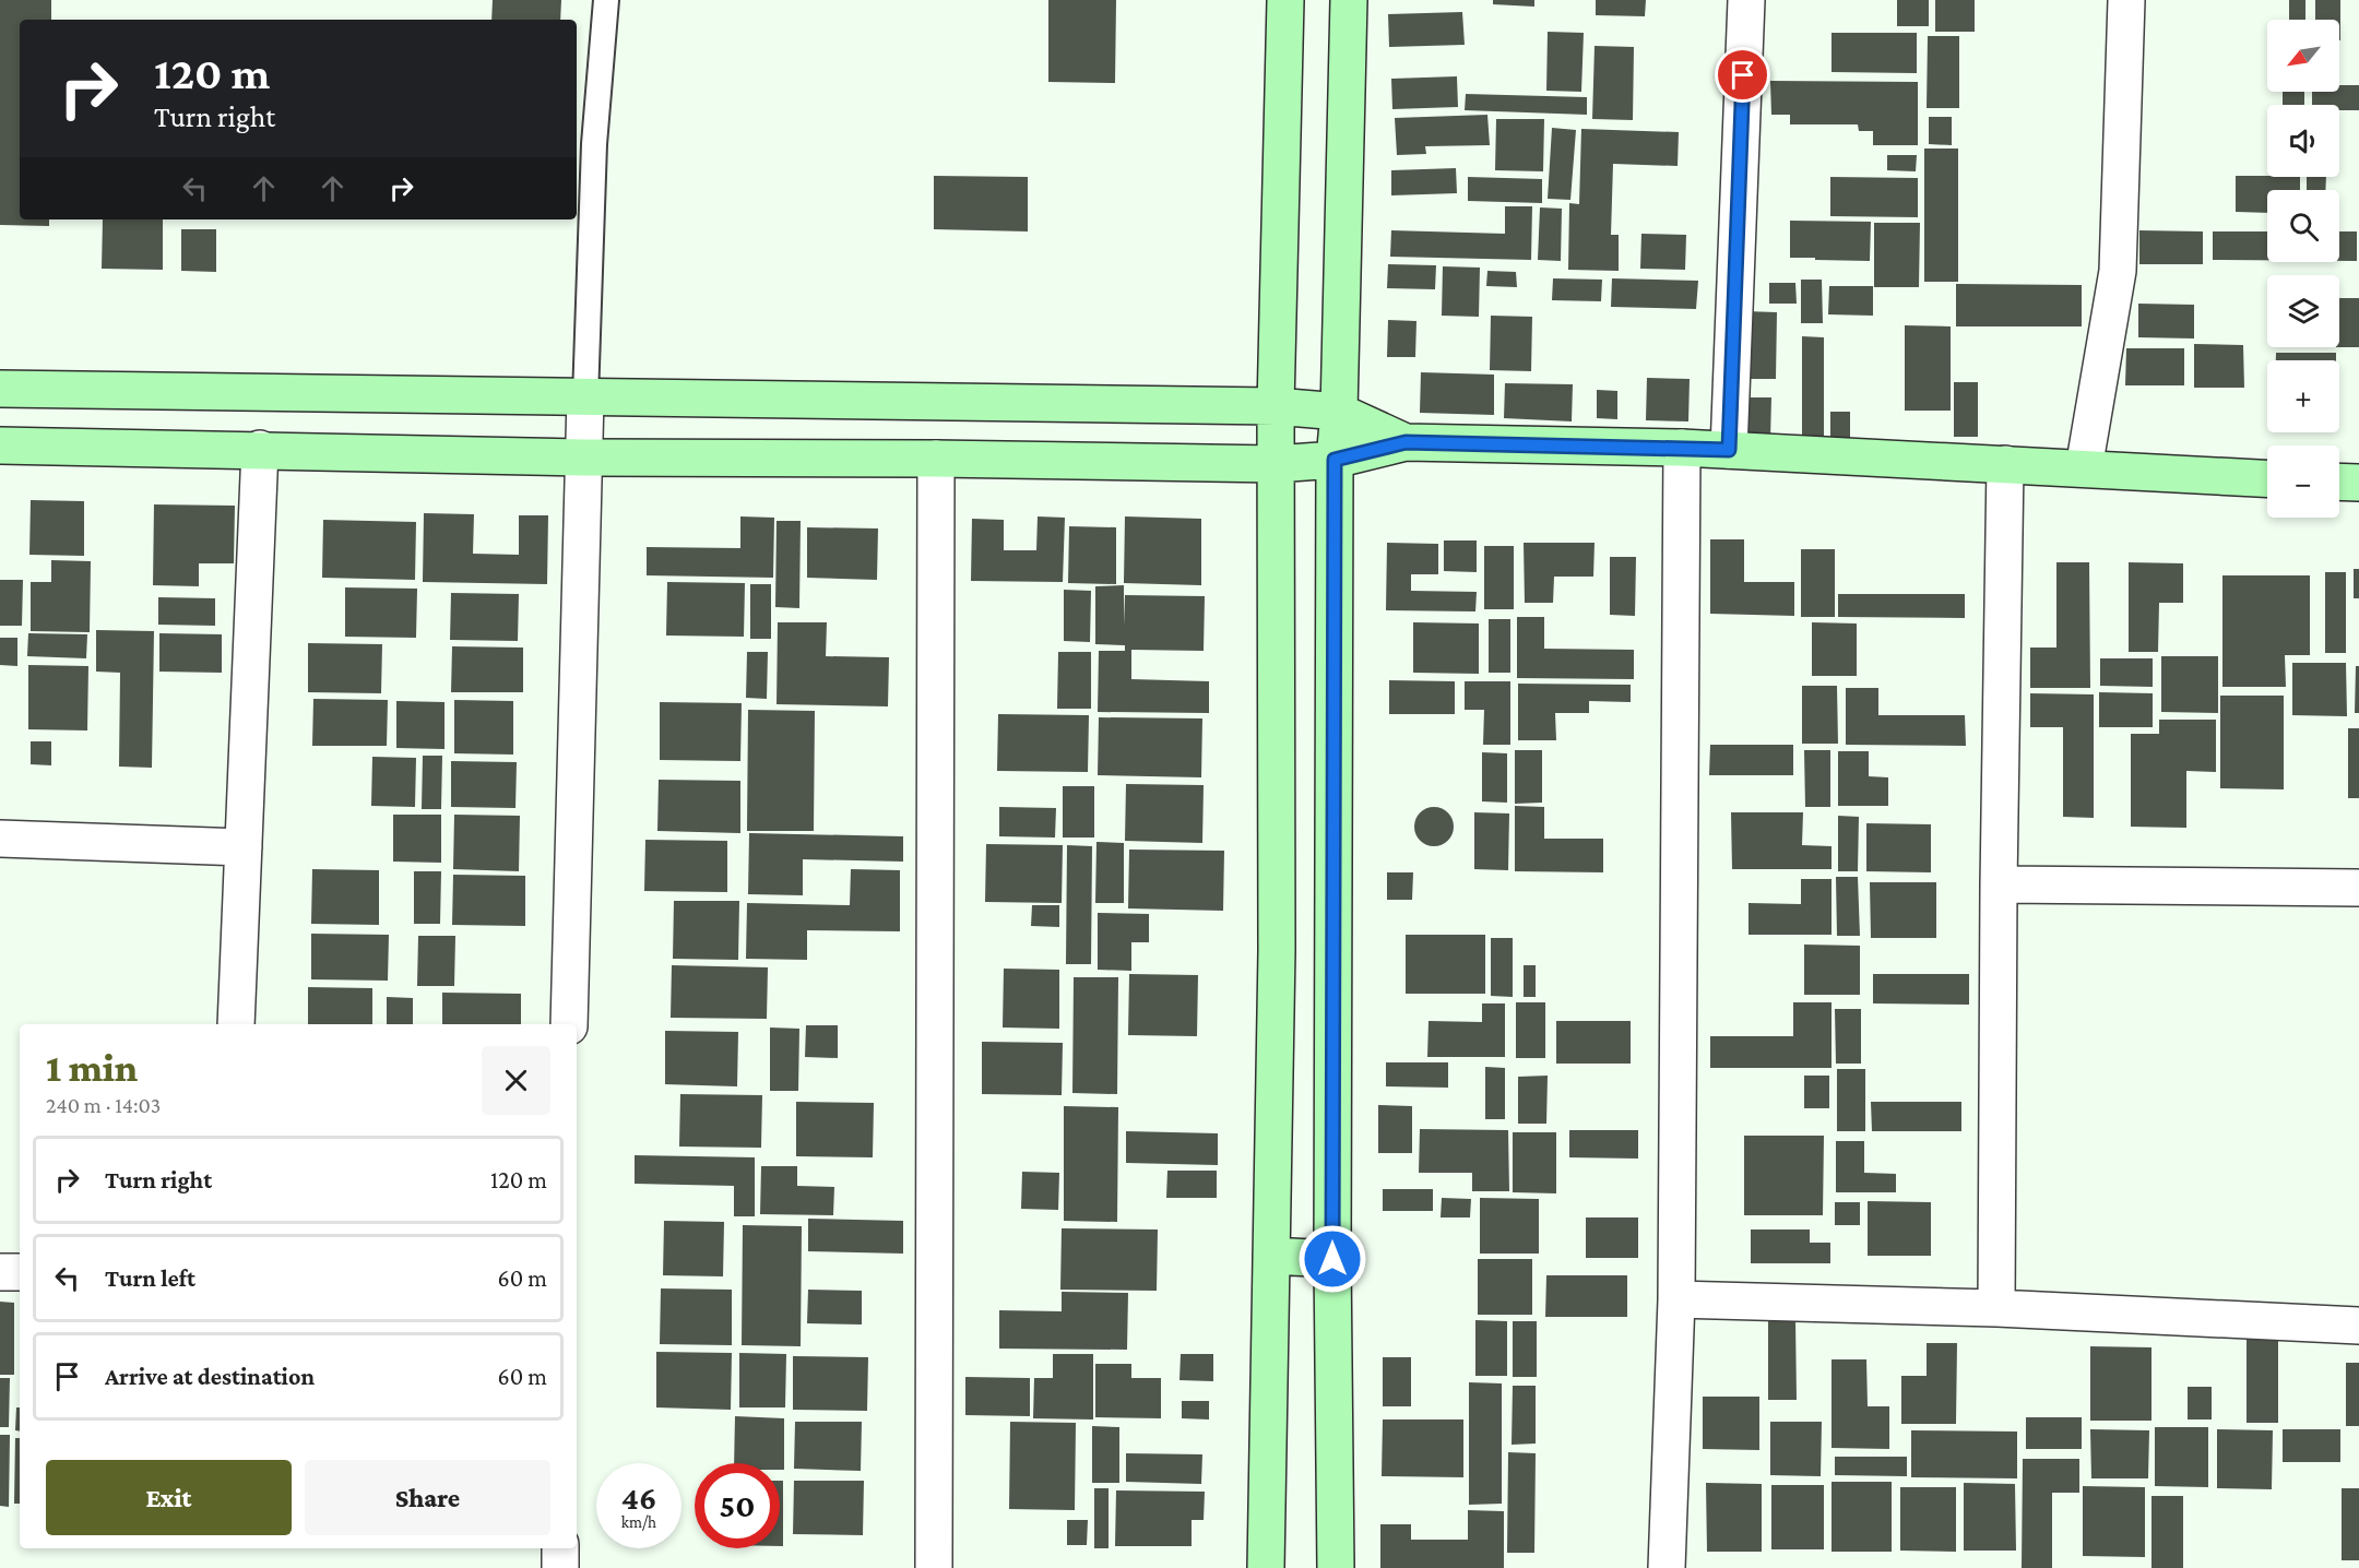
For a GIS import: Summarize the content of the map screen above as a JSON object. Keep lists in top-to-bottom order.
{
  "north": "bottom left",
  "page": {
    "map_buttons": ["+", "−"],
    "turn": ["120 m", "Turn right"],
    "heading": ["1 min", "240 m · 14:03"],
    "list": [
      {
        "name": "Turn right",
        "value": "120 m"
      },
      {
        "name": "Turn left",
        "value": "60 m"
      },
      {
        "name": "Arrive at destination",
        "value": "60 m"
      }
    ],
    "buttons": ["Exit", "Share"],
    "speed": "46 km/h",
    "limit": "50"
  }
}
